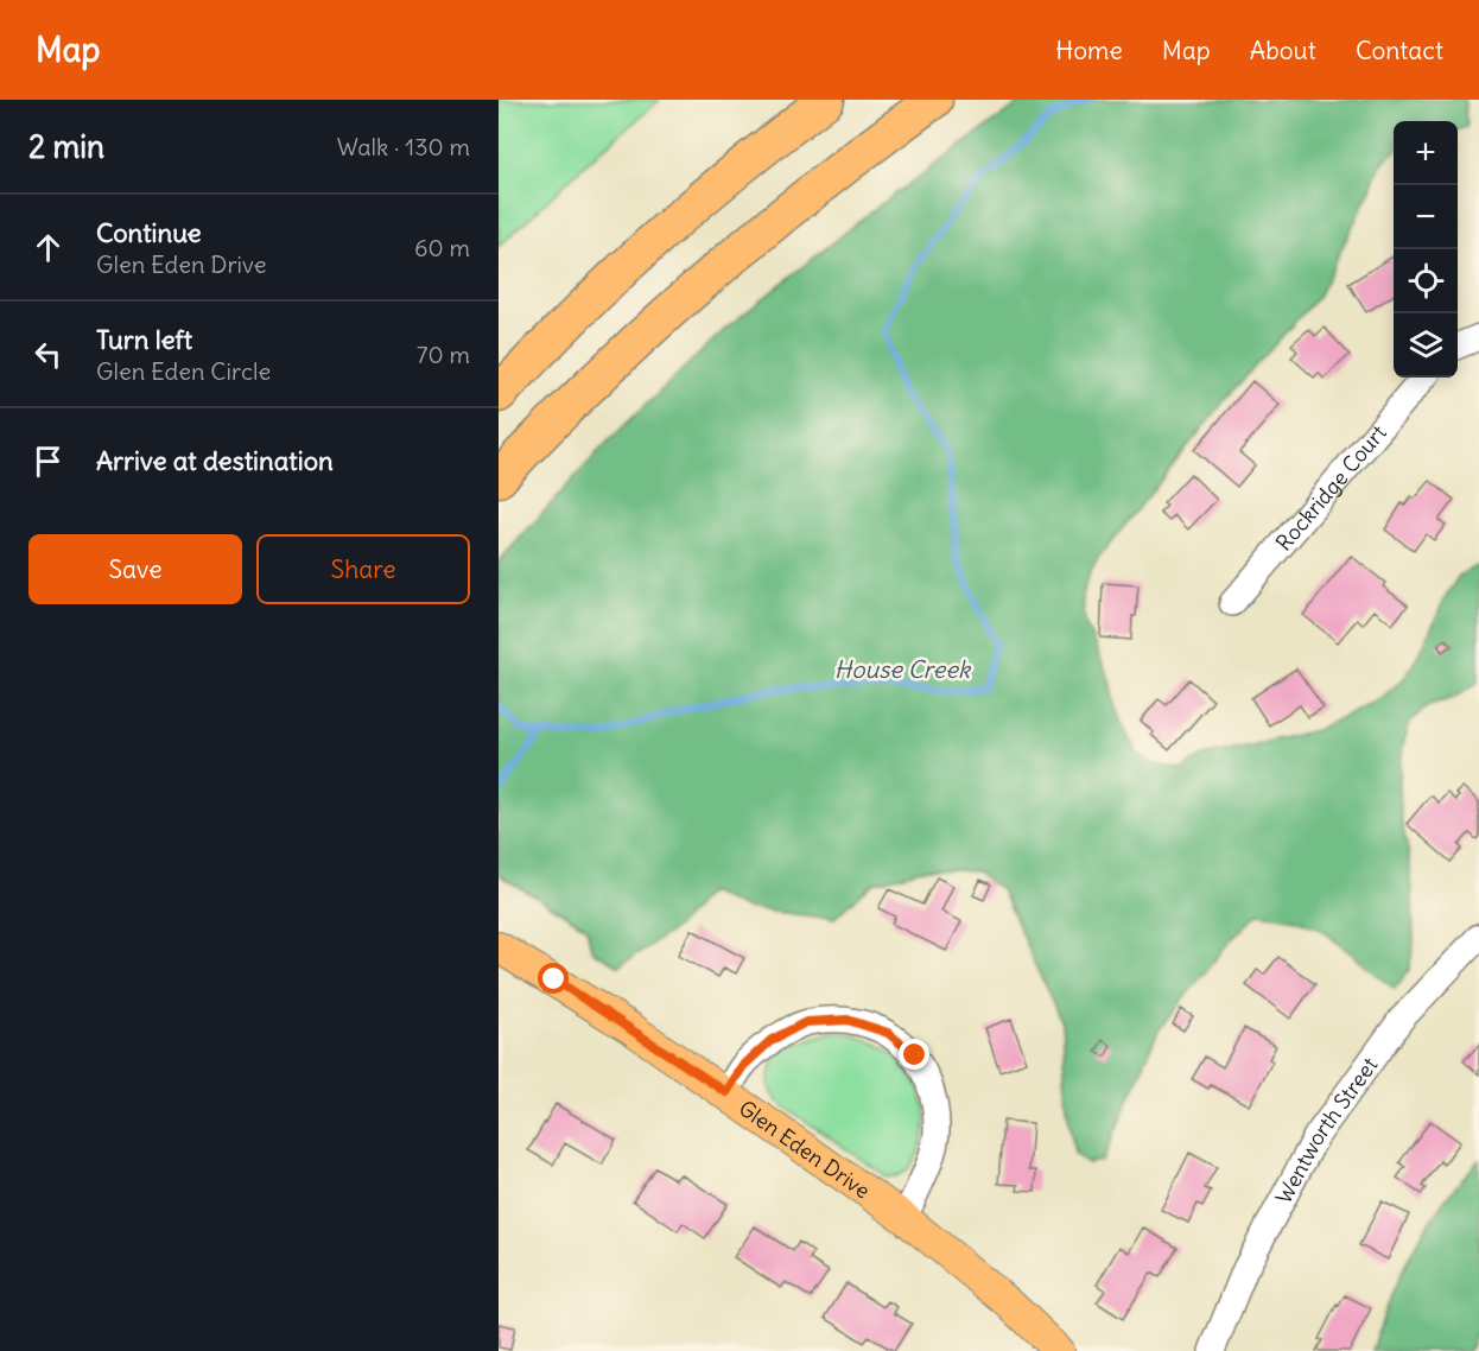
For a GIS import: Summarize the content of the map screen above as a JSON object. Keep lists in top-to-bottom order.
{
  "streets": {
    "main road": ["Glen Eden Drive"],
    "street": ["Rockridge Court", "Wentworth Street"]
  },
  "water": ["House Creek"],
  "page": {
    "header": "Map",
    "nav": [
      "Home",
      "Map",
      "About",
      "Contact"
    ],
    "heading": ["2 min", "Walk · 130 m"],
    "map_buttons": ["+", "−"],
    "list": [
      ["Continue", "Glen Eden Drive", "60 m"],
      ["Turn left", "Glen Eden Circle", "70 m"],
      "Arrive at destination"
    ],
    "buttons": ["Save", "Share"]
  }
}
